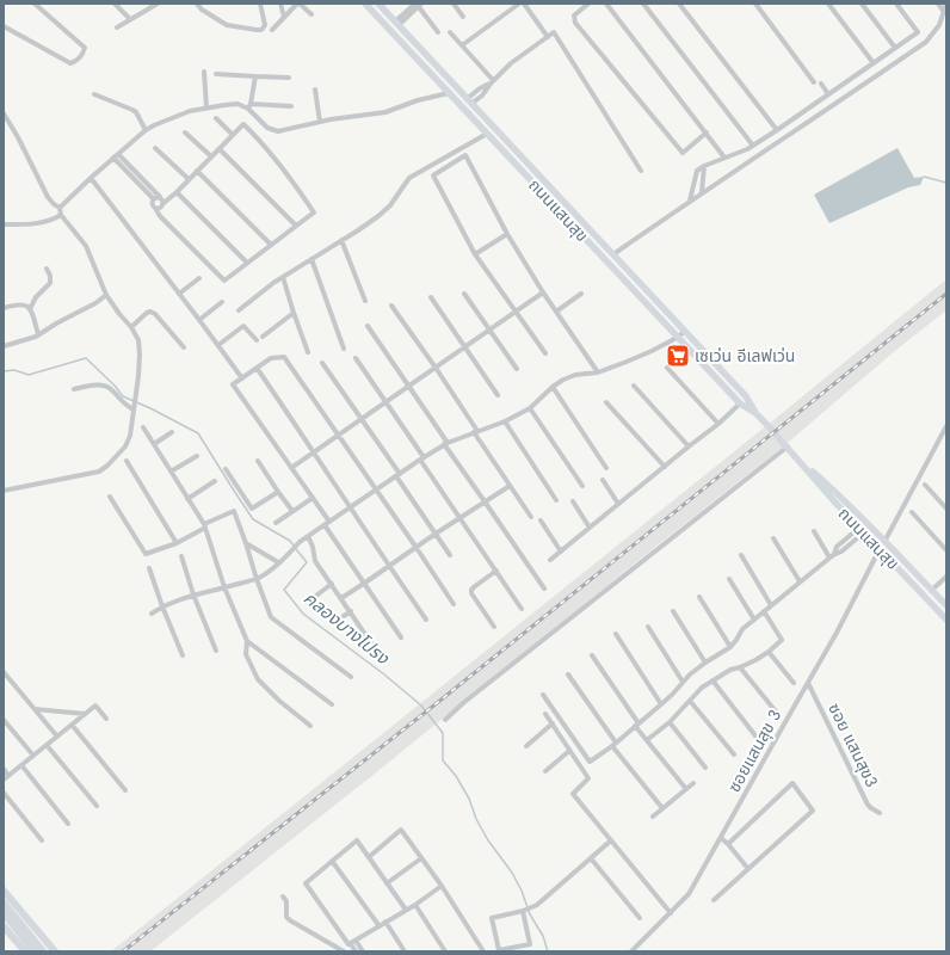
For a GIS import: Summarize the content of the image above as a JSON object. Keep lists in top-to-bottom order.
{
  "streets": {
    "main road": ["ถนนแสนสุข"],
    "street": ["ซอย แสนสุข3", "ซอยแสนสุข 3"]
  },
  "crossings": [
    ["ถนนแสนสุข", "ซอยแสนสุข 3"],
    ["ซอย แสนสุข3", "ซอยแสนสุข 3"]
  ],
  "water": ["คลองบางโปรง"],
  "places": {
    "supermarket": ["เซเว่น อีเลฟเว่น"]
  }
}
